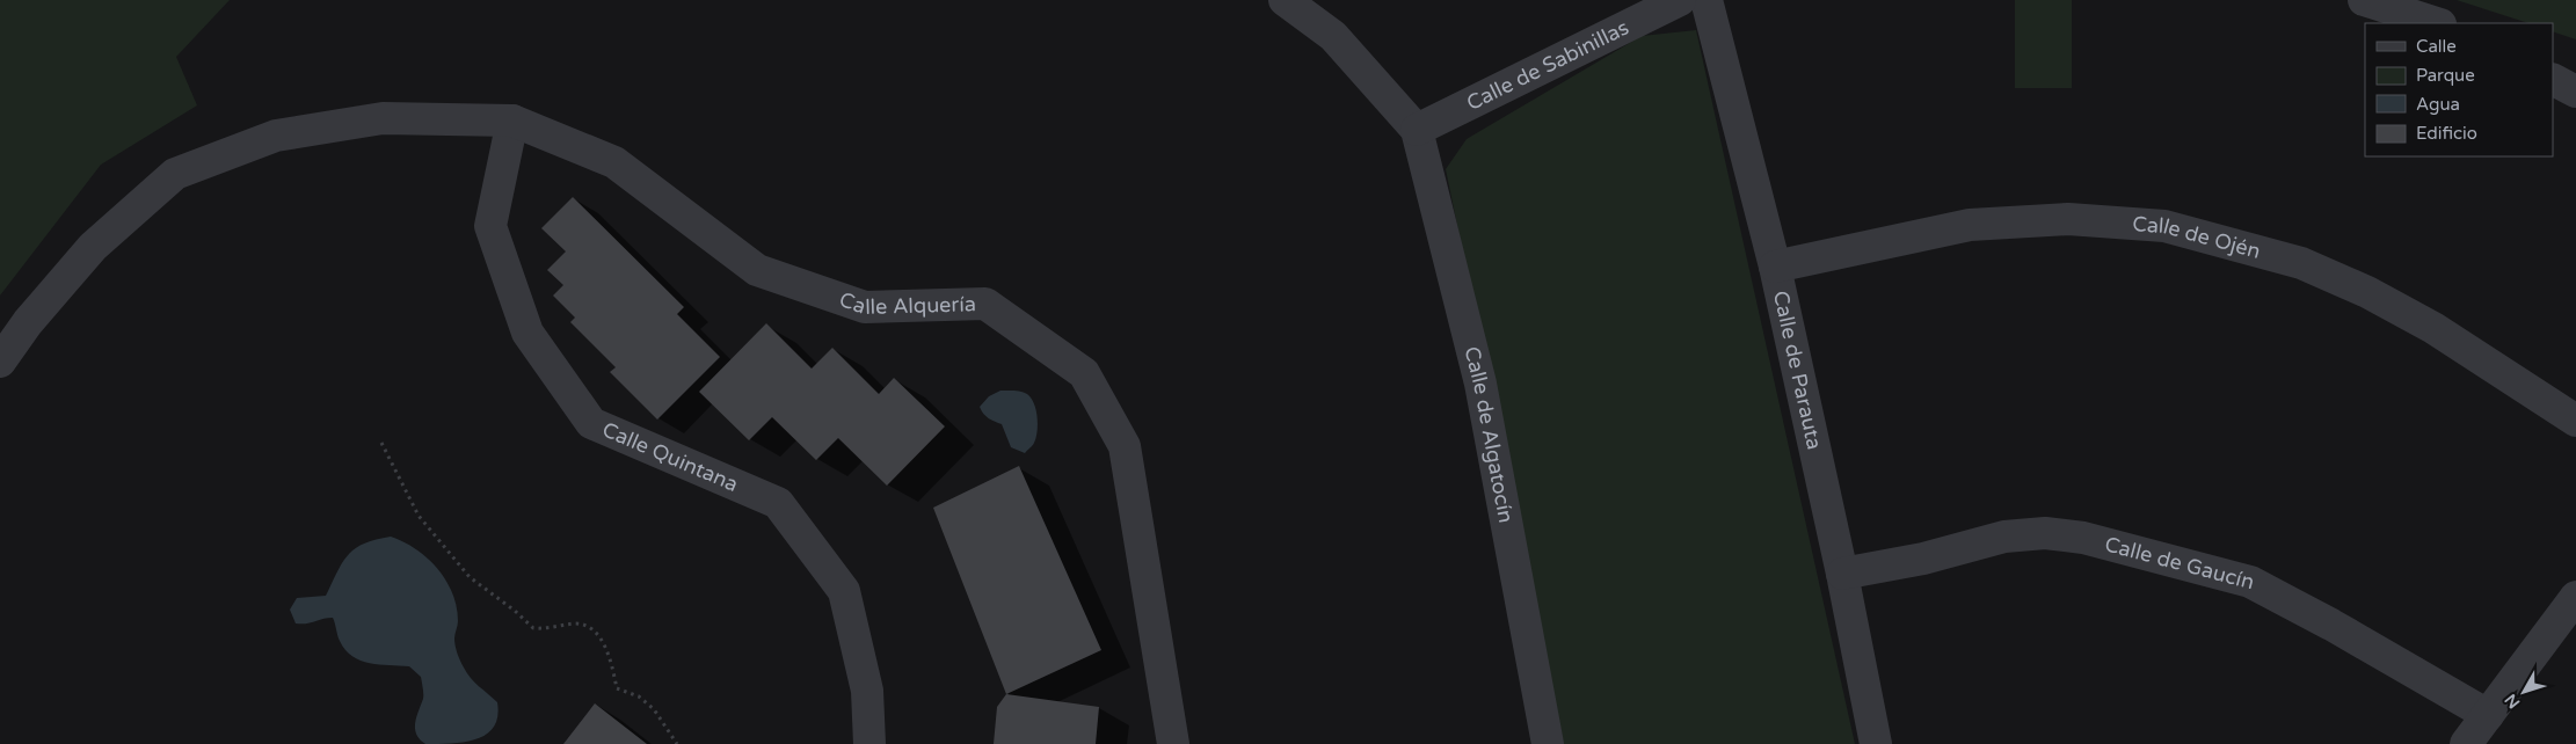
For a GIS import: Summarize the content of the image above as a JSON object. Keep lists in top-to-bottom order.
{
  "streets": {
    "street": [
      "Calle de Sabinillas",
      "Calle de Ojén",
      "Calle Alquería",
      "Calle de Parauta",
      "Calle de Algatocín",
      "Calle Quintana",
      "Calle de Gaucín"
    ]
  },
  "crossings": [
    ["Calle de Sabinillas", "Calle de Algatocín"],
    ["Calle de Ojén", "Calle de Parauta"],
    ["Calle Alquería", "Calle Quintana"],
    ["Calle de Parauta", "Calle de Gaucín"]
  ],
  "legend": [
    "Calle",
    "Parque",
    "Agua",
    "Edificio"
  ],
  "north": "bottom left"
}
